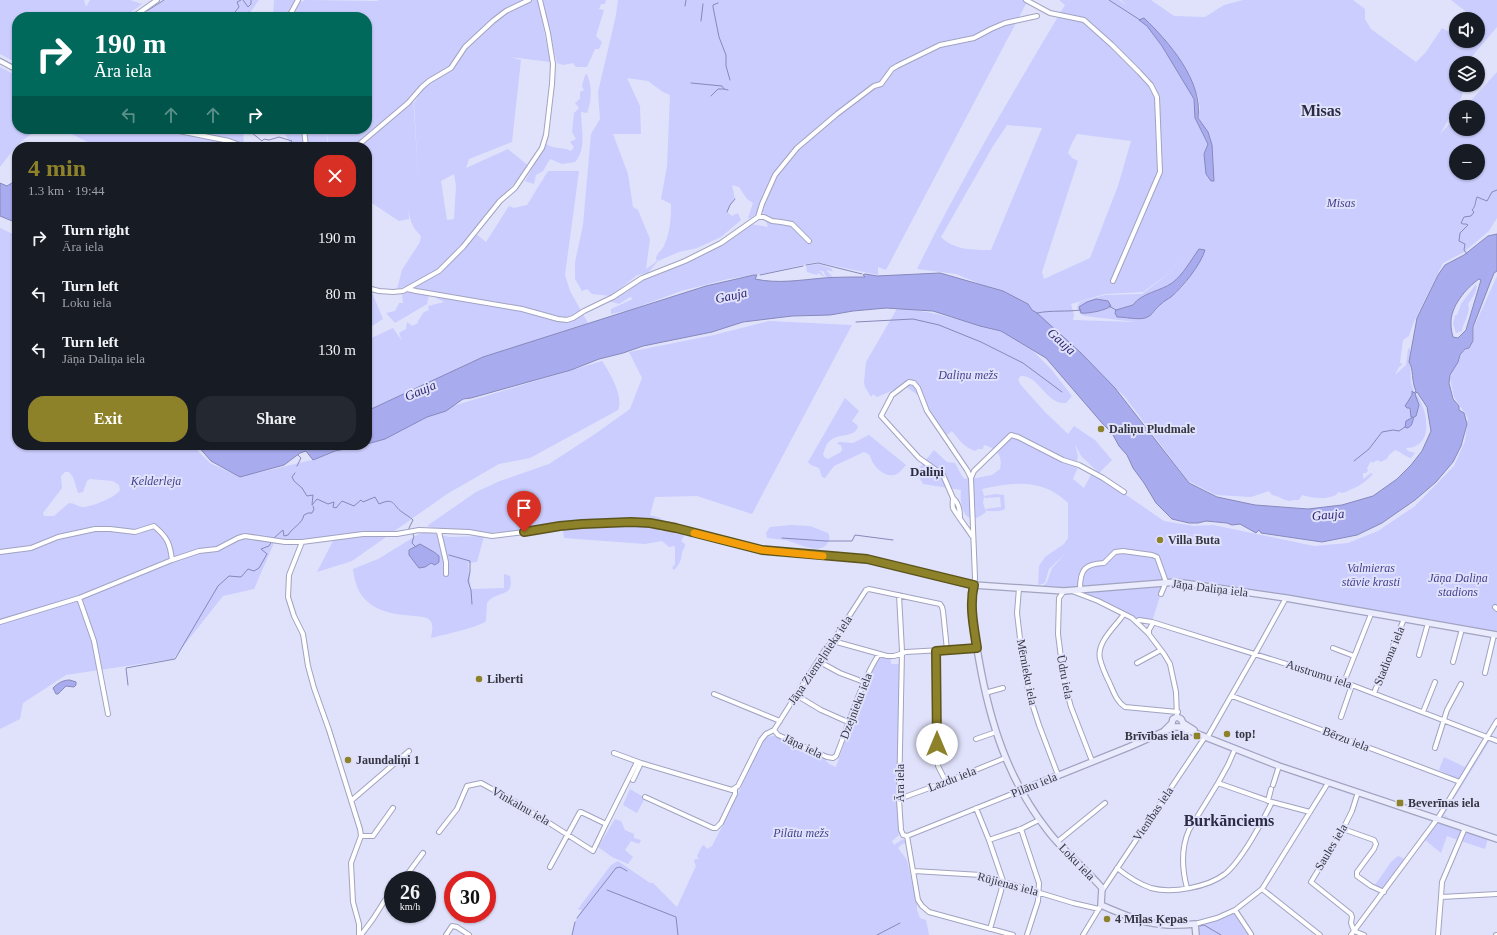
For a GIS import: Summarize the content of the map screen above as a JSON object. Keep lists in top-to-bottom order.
{
  "streets": {
    "street": [
      "Jāņa Daliņa iela",
      "Stadiona iela",
      "Jāņa Ziemeļnieka iela",
      "Mērnieku iela",
      "Austrumu iela",
      "Ūdru iela",
      "Dzejnieku iela",
      "Bērzu iela",
      "Jāņa iela",
      "Lazdu iela",
      "Āra iela",
      "Pilātu iela",
      "Vīnkalnu iela",
      "Vienības iela",
      "Saules iela",
      "Loku iela",
      "Rūjienas iela"
    ]
  },
  "crossings": [
    ["Jāņa Daliņa iela", "Stadiona iela"],
    ["Jāņa Daliņa iela", "Mērnieku iela"],
    ["Jāņa Daliņa iela", "Ūdru iela"],
    ["Jāņa Daliņa iela", "Vienības iela"],
    ["Jāņa Daliņa iela", "Loku iela"],
    ["Stadiona iela", "Austrumu iela"],
    ["Jāņa Ziemeļnieka iela", "Jāņa iela"],
    ["Jāņa Ziemeļnieka iela", "Āra iela"],
    ["Mērnieku iela", "Pilātu iela"],
    ["Austrumu iela", "Vienības iela"],
    ["Ūdru iela", "Pilātu iela"],
    ["Dzejnieku iela", "Jāņa iela"],
    ["Bērzu iela", "Vienības iela"],
    ["Lazdu iela", "Āra iela"],
    ["Lazdu iela", "Loku iela"],
    ["Āra iela", "Pilātu iela"],
    ["Āra iela", "Rūjienas iela"],
    ["Pilātu iela", "Loku iela"],
    ["Vienības iela", "Loku iela"],
    ["Loku iela", "Rūjienas iela"]
  ],
  "districts": ["Misas", "Daliņi", "Burkānciems"],
  "water": ["Gauja"],
  "parks": [
    "Misas",
    "Daliņu mežs",
    "Ķelderleja",
    "Valmieras stāvie krasti",
    "Jāņa Daliņa stadions",
    "Pilātu mežs"
  ],
  "places": {
    "other": [
      "Daliņu Pludmale",
      "Villa Buta",
      "Liberti",
      "top!",
      "Jaundaliņi 1",
      "4 Mīļas Ķepas"
    ],
    "transit": ["Brīvības iela", "Beverīnas iela"]
  },
  "page": {
    "map_buttons": ["+", "−"],
    "turn": ["190 m", "Āra iela"],
    "heading": ["4 min", "1.3 km · 19:44"],
    "list": [
      {
        "name": "Turn right",
        "note": "Āra iela",
        "value": "190 m"
      },
      {
        "name": "Turn left",
        "note": "Loku iela",
        "value": "80 m"
      },
      {
        "name": "Turn left",
        "note": "Jāņa Daliņa iela",
        "value": "130 m"
      }
    ],
    "buttons": ["Exit", "Share"],
    "speed": "26 km/h",
    "limit": "30"
  }
}
